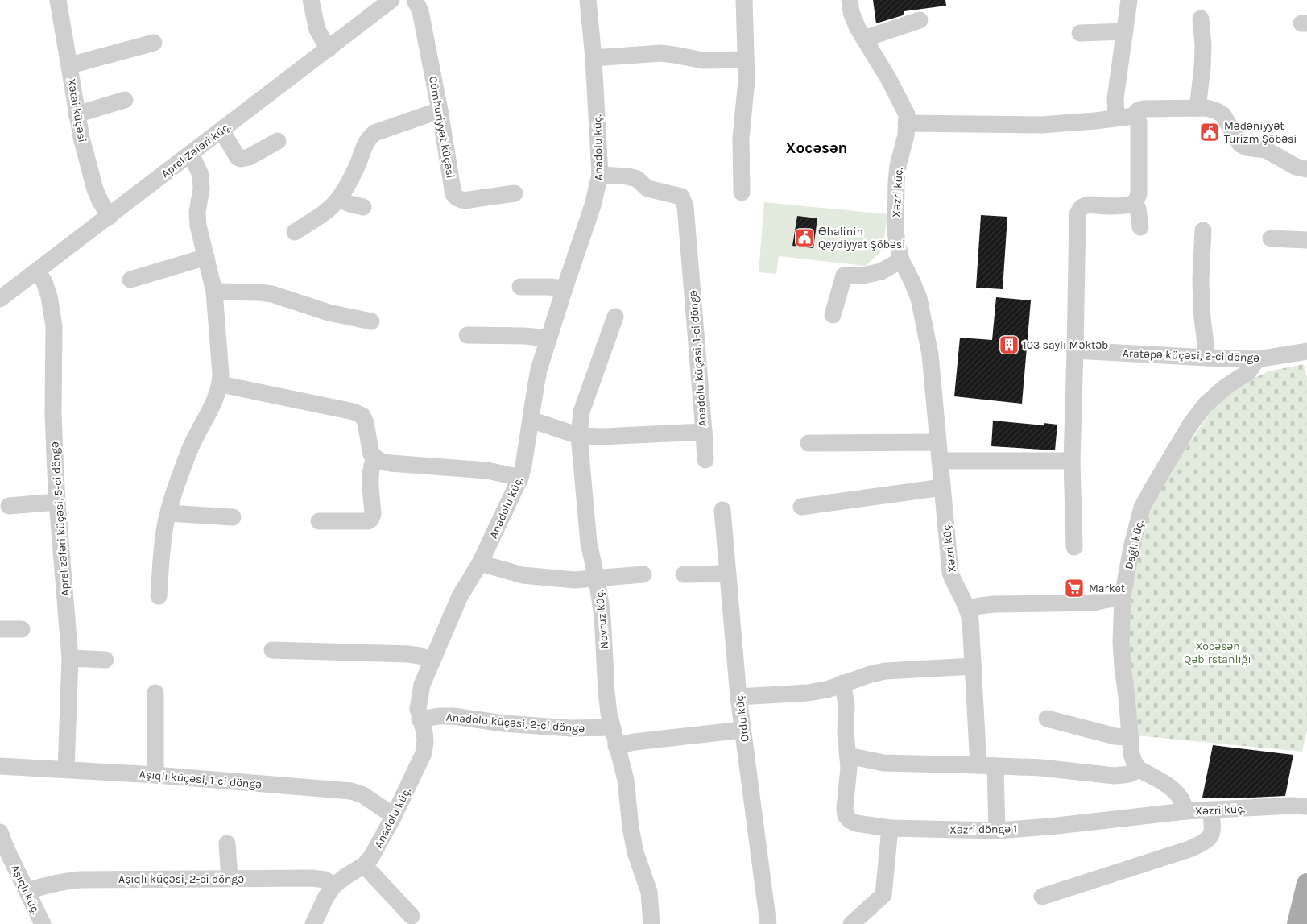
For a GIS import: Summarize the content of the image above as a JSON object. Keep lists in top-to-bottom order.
{
  "streets": {
    "street": [
      "Xətai küçəsi",
      "Cümhuriyyət küçəsi",
      "Anadolu küç.",
      "Aprel Zəfəri küç.",
      "Xəzri küç.",
      "Aratəpə küçəsi, 2-ci döngə",
      "Anadolu küçəsi, 1-ci döngə",
      "Aprel zəfəri küçəsi, 5-ci döngə",
      "Dağlı küç.",
      "Novruz küç.",
      "Ordu küç.",
      "Anadolu küçəsi, 2-ci döngə",
      "Aşıqlı küçəsi, 1-ci döngə",
      "Xəzri döngə 1",
      "Aşıqlı küçəsi, 2-ci döngə",
      "Aşıqlı küç."
    ]
  },
  "crossings": [
    ["Xətai küçəsi", "Aprel Zəfəri küç."],
    ["Anadolu küç.", "Anadolu küçəsi, 1-ci döngə"],
    ["Anadolu küç.", "Anadolu küçəsi, 2-ci döngə"],
    ["Anadolu küç.", "Aşıqlı küçəsi, 1-ci döngə"],
    ["Anadolu küç.", "Aşıqlı küçəsi, 2-ci döngə"],
    ["Aprel Zəfəri küç.", "Aprel zəfəri küçəsi, 5-ci döngə"],
    ["Xəzri küç.", "Dağlı küç."],
    ["Xəzri küç.", "Xəzri döngə 1"],
    ["Aratəpə küçəsi, 2-ci döngə", "Dağlı küç."],
    ["Anadolu küçəsi, 1-ci döngə", "Novruz küç."],
    ["Aprel zəfəri küçəsi, 5-ci döngə", "Aşıqlı küçəsi, 1-ci döngə"],
    ["Novruz küç.", "Anadolu küçəsi, 2-ci döngə"],
    ["Aşıqlı küçəsi, 2-ci döngə", "Aşıqlı küç."]
  ],
  "districts": ["Xocəsən"],
  "parks": ["Xocəsən Qəbirstanlığı"],
  "places": {
    "public building": ["Mədəniyyət Turizm Şöbəsi", "Əhalinin Qeydiyyat Şöbəsi"],
    "building": ["103 saylı Məktəb"],
    "supermarket": ["Market"]
  }
}
